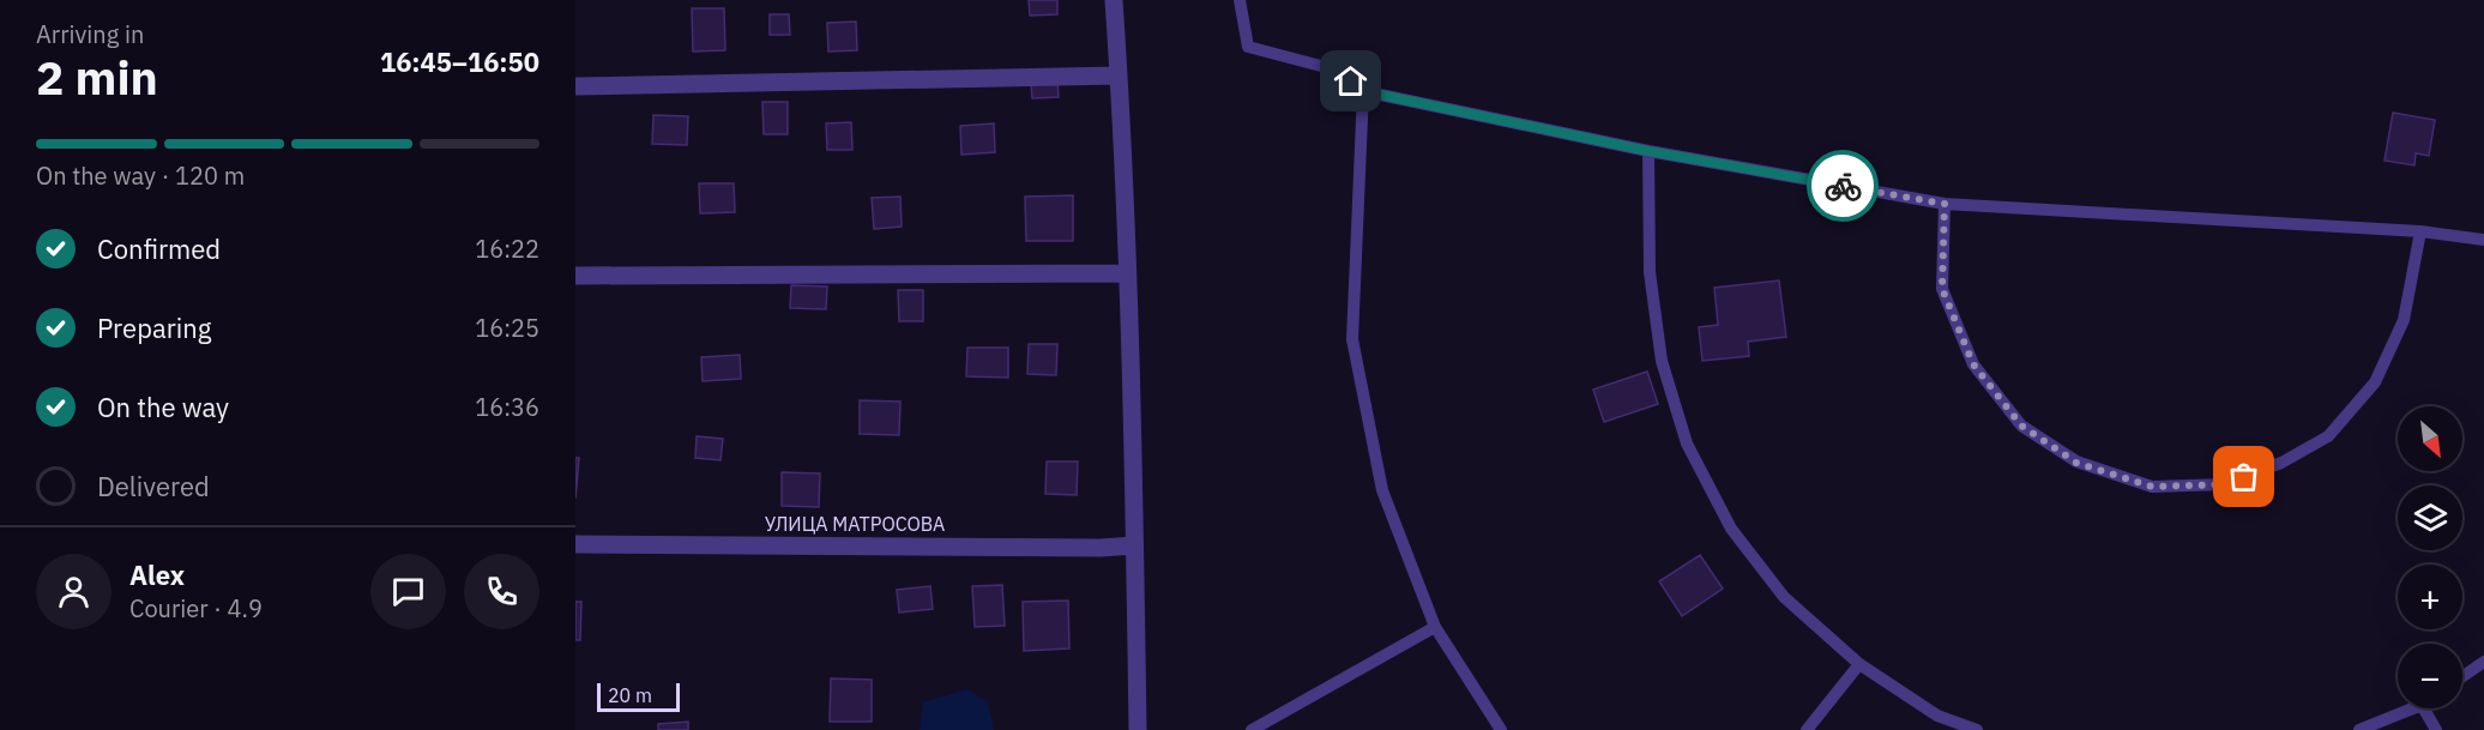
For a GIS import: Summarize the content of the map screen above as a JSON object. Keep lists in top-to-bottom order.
{
  "streets": {
    "street": ["УЛИЦА МАТРОСОВА"]
  },
  "scale_bar": "20 m",
  "north": "bottom right",
  "page": {
    "heading": ["2 min", "Arriving in", "16:45–16:50"],
    "panel": ["Alex", "Courier · 4.9"],
    "bar": "On the way · 120 m",
    "list": [
      ["Confirmed", "16:22"],
      ["Preparing", "16:25"],
      ["On the way", "16:36"],
      "Delivered"
    ],
    "map_buttons": ["+", "−"],
    "scale": "20 m"
  }
}
